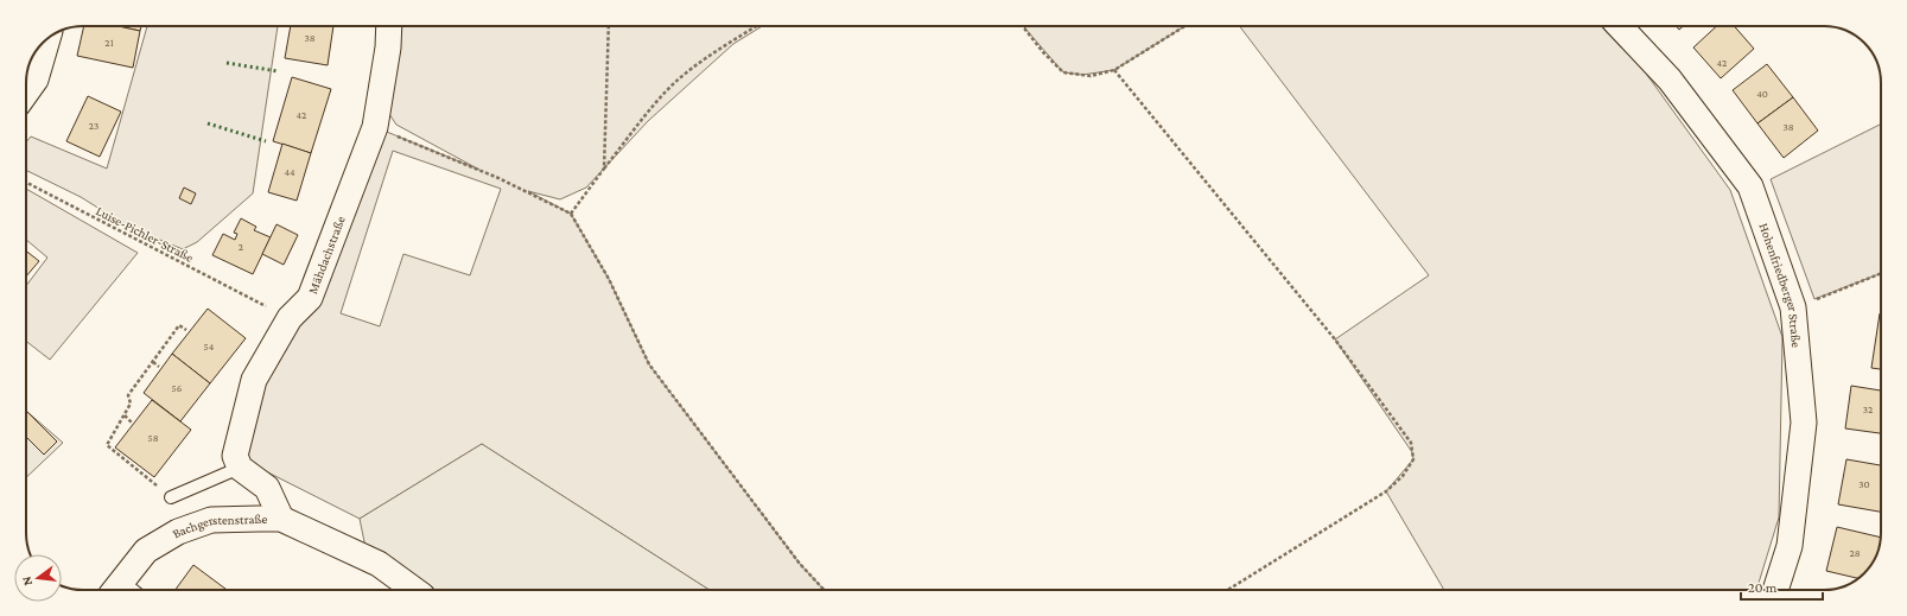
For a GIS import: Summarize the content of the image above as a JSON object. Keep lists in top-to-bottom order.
{
  "streets": {
    "street": ["Mähdachstraße", "Hohenfriedberger Straße", "Bachgerstenstraße"],
    "path": ["Luise-Pichler-Straße"]
  },
  "house_numbers": [
    "38",
    "21",
    "42",
    "40",
    "42",
    "23",
    "38",
    "44",
    "2",
    "54",
    "56",
    "32",
    "58",
    "30",
    "28"
  ],
  "scale_bar": "20 m",
  "north": "left"
}
